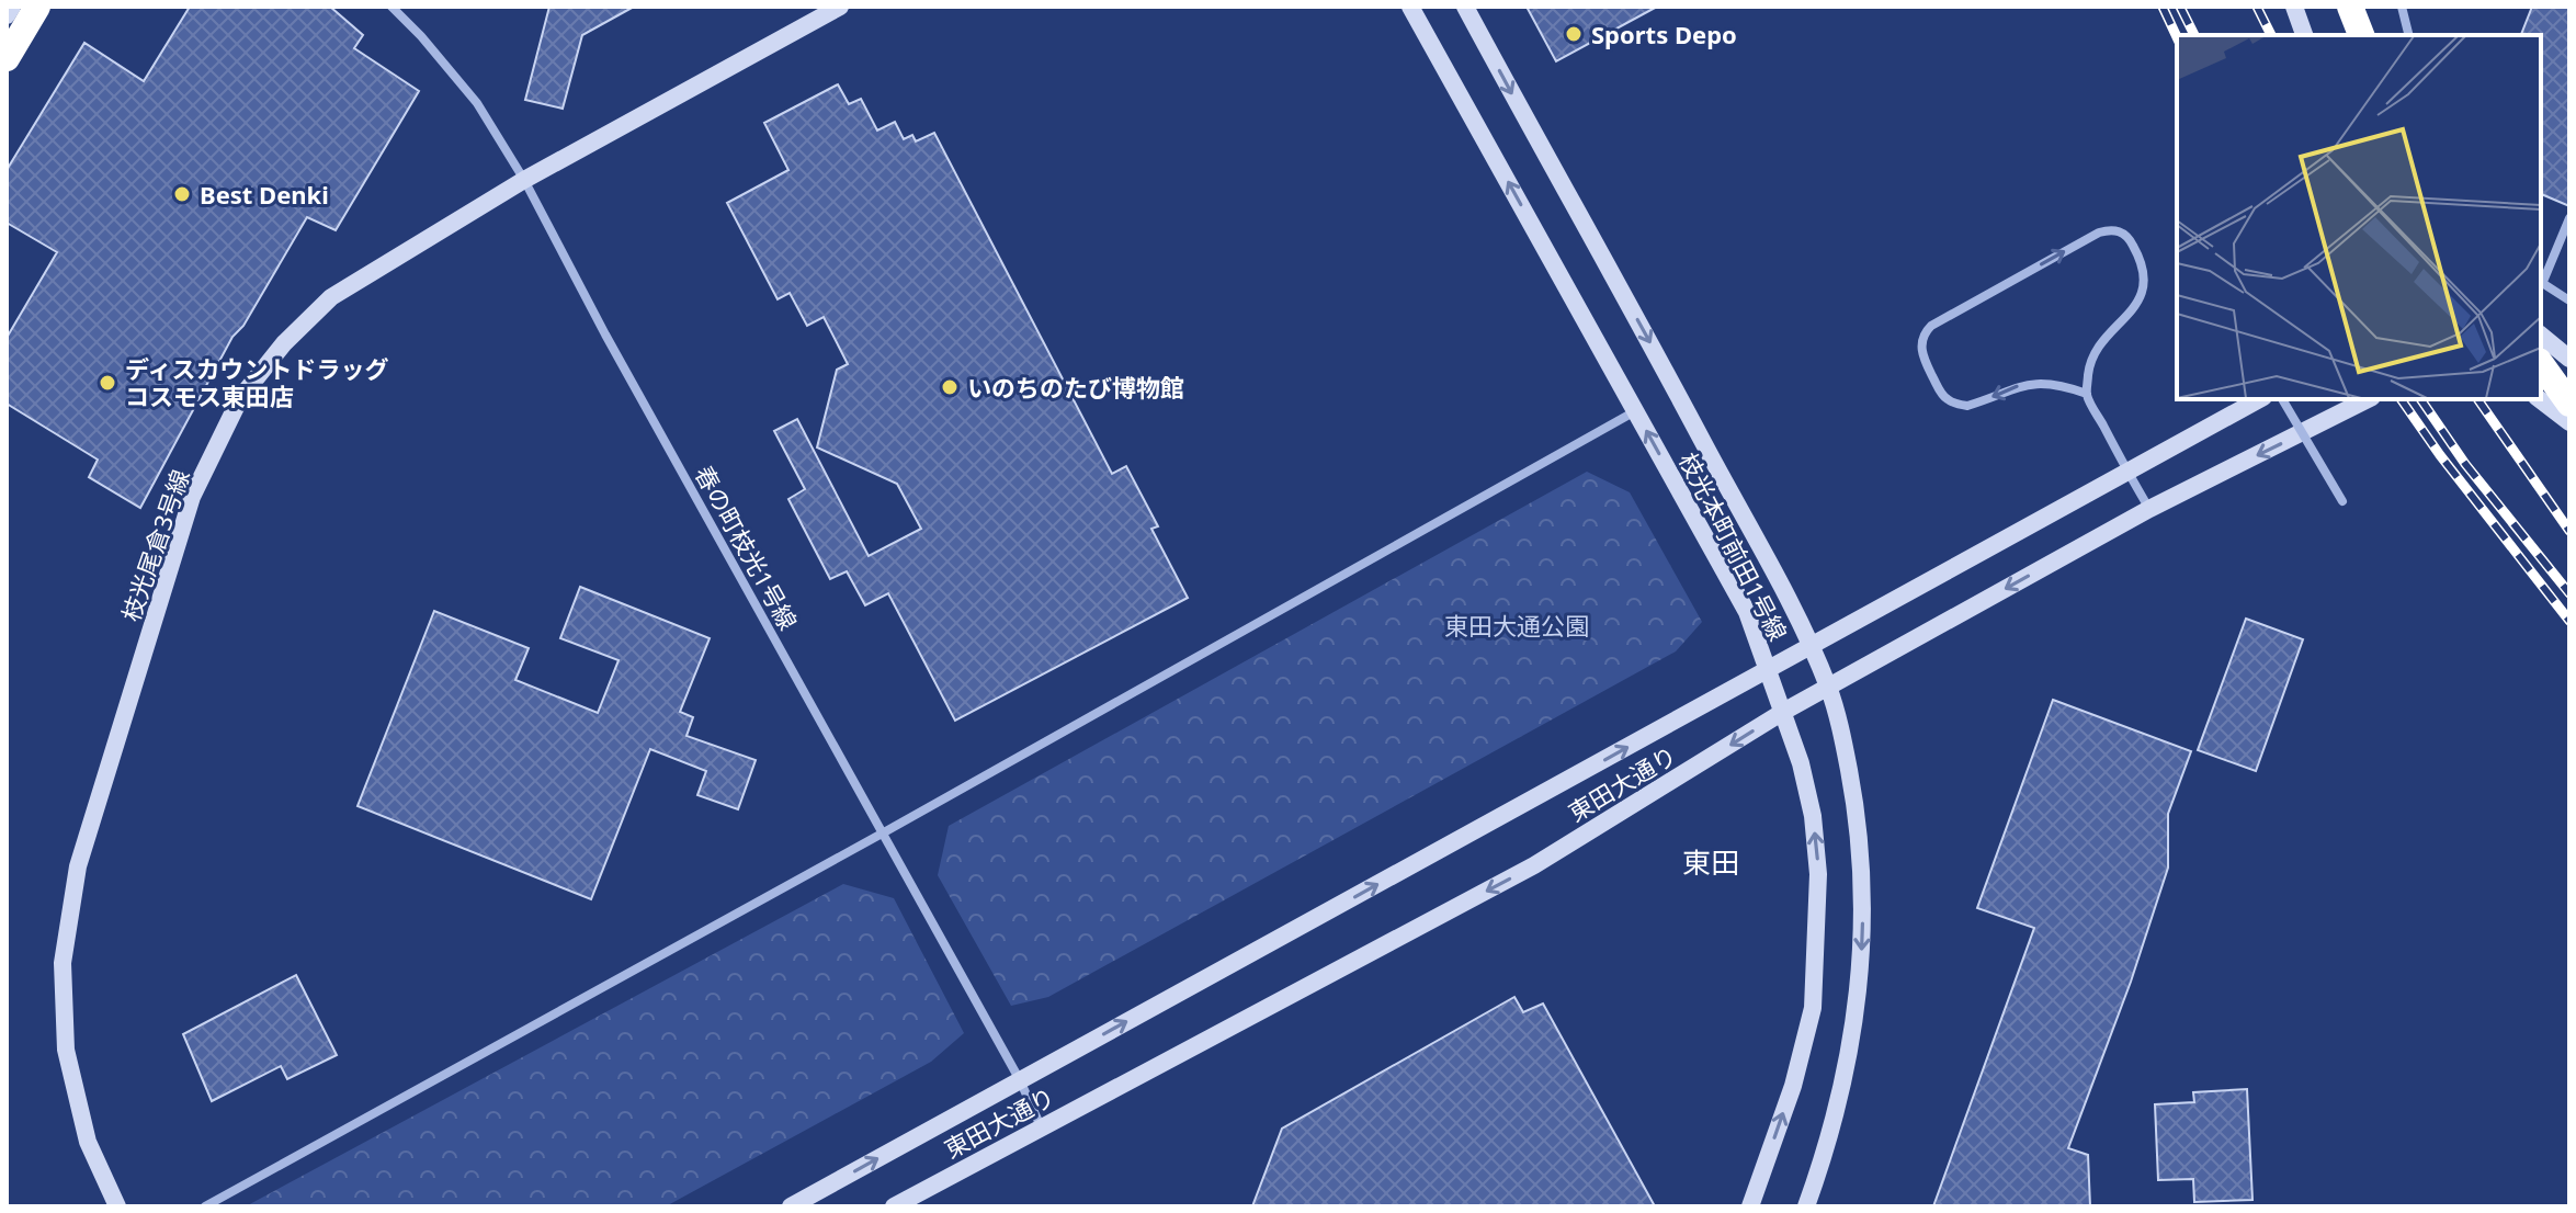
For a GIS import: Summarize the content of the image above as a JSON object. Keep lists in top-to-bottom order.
{
  "streets": {
    "street": [
      "枝光尾倉3号線",
      "枝光本町前田1号線",
      "春の町枝光1号線",
      "東田大通り"
    ]
  },
  "crossings": [
    ["枝光尾倉3号線", "春の町枝光1号線"],
    ["枝光本町前田1号線", "東田大通り"],
    ["春の町枝光1号線", "東田大通り"]
  ],
  "districts": ["東田"],
  "parks": ["東田大通公園"],
  "places": [
    "Sports Depo",
    "Best Denki",
    "ディスカウントドラッグ コスモス東田店",
    "いのちのたび博物館"
  ]
}
